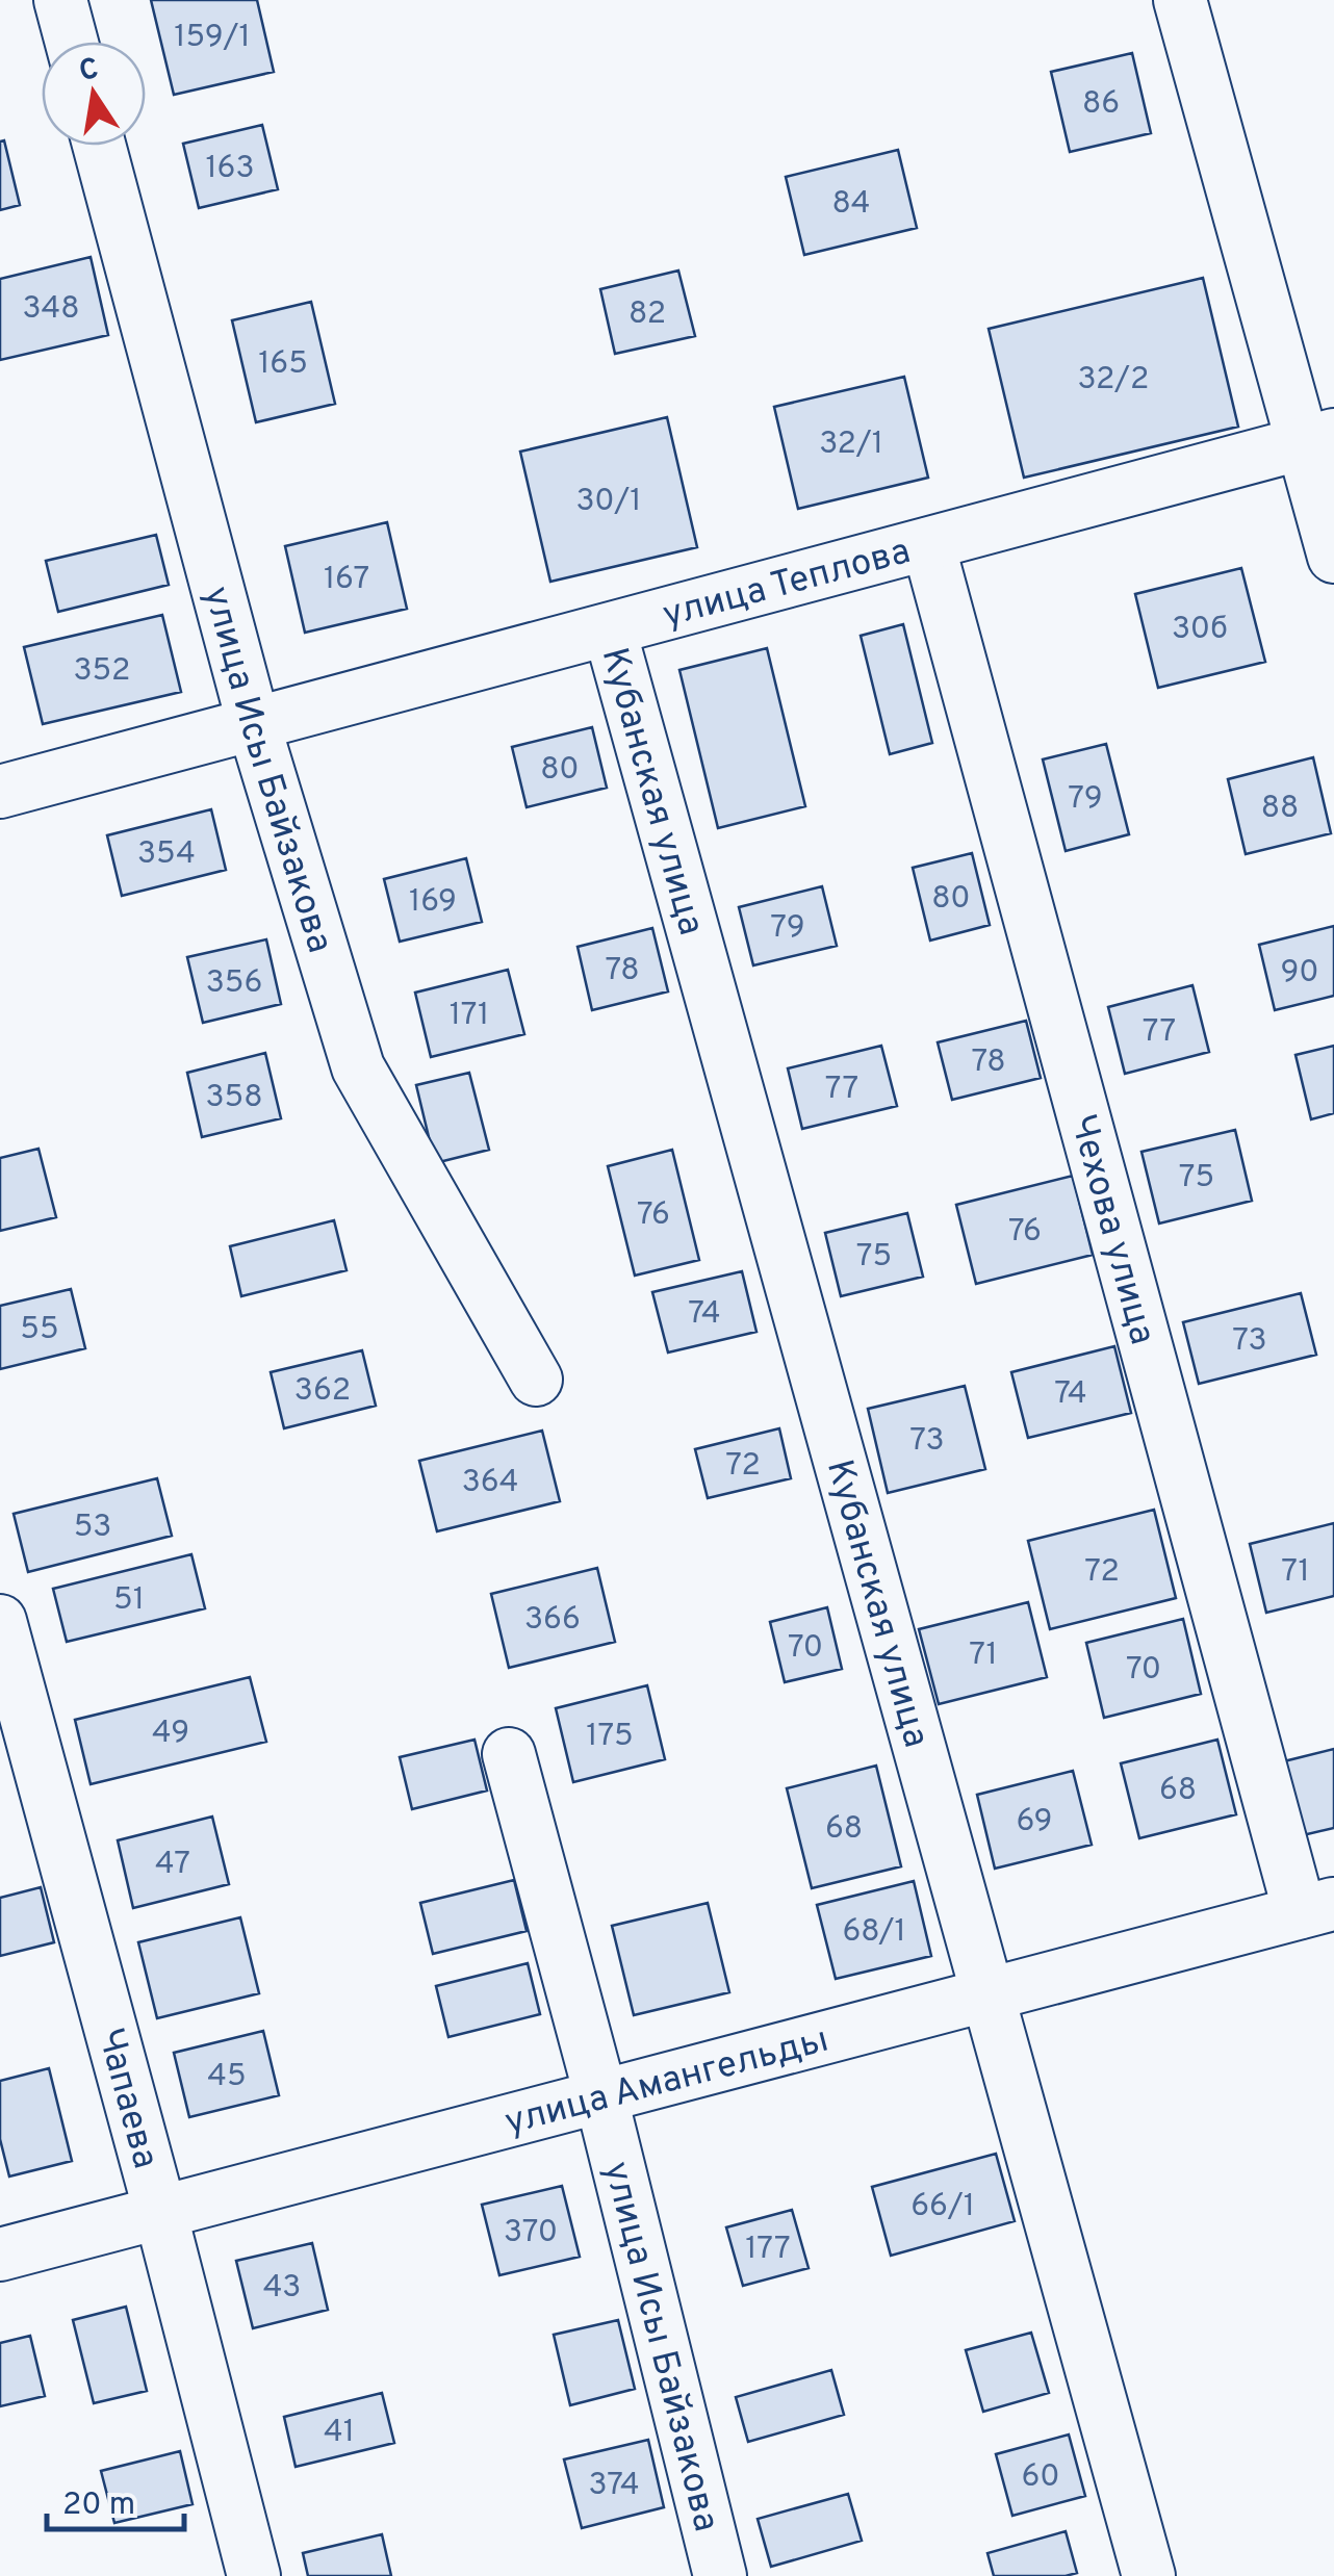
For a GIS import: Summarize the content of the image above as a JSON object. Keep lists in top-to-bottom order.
{
  "streets": {
    "street": [
      "улица Теплова",
      "улица Исы Байзакова",
      "Кубанская улица",
      "Чехова улица",
      "улица Амангельды",
      "Чапаева"
    ]
  },
  "crossings": [
    ["улица Теплова", "улица Исы Байзакова"],
    ["улица Теплова", "Кубанская улица"],
    ["улица Теплова", "Чехова улица"],
    ["улица Исы Байзакова", "улица Амангельды"],
    ["Кубанская улица", "улица Амангельды"],
    ["Чехова улица", "улица Амангельды"],
    ["улица Амангельды", "Чапаева"]
  ],
  "house_numbers": [
    "159/1",
    "86",
    "163",
    "84",
    "348",
    "82",
    "165",
    "32/2",
    "32/1",
    "30/1",
    "167",
    "30б",
    "352",
    "80",
    "79",
    "88",
    "354",
    "80",
    "169",
    "79",
    "78",
    "90",
    "356",
    "171",
    "77",
    "78",
    "77",
    "358",
    "75",
    "76",
    "76",
    "75",
    "74",
    "55",
    "73",
    "362",
    "74",
    "73",
    "72",
    "364",
    "53",
    "72",
    "71",
    "51",
    "366",
    "70",
    "71",
    "70",
    "49",
    "175",
    "68",
    "69",
    "68",
    "47",
    "68/1",
    "45",
    "66/1",
    "370",
    "177",
    "43",
    "41",
    "60",
    "374"
  ],
  "scale_bar": "20 m",
  "north": "top"
}
